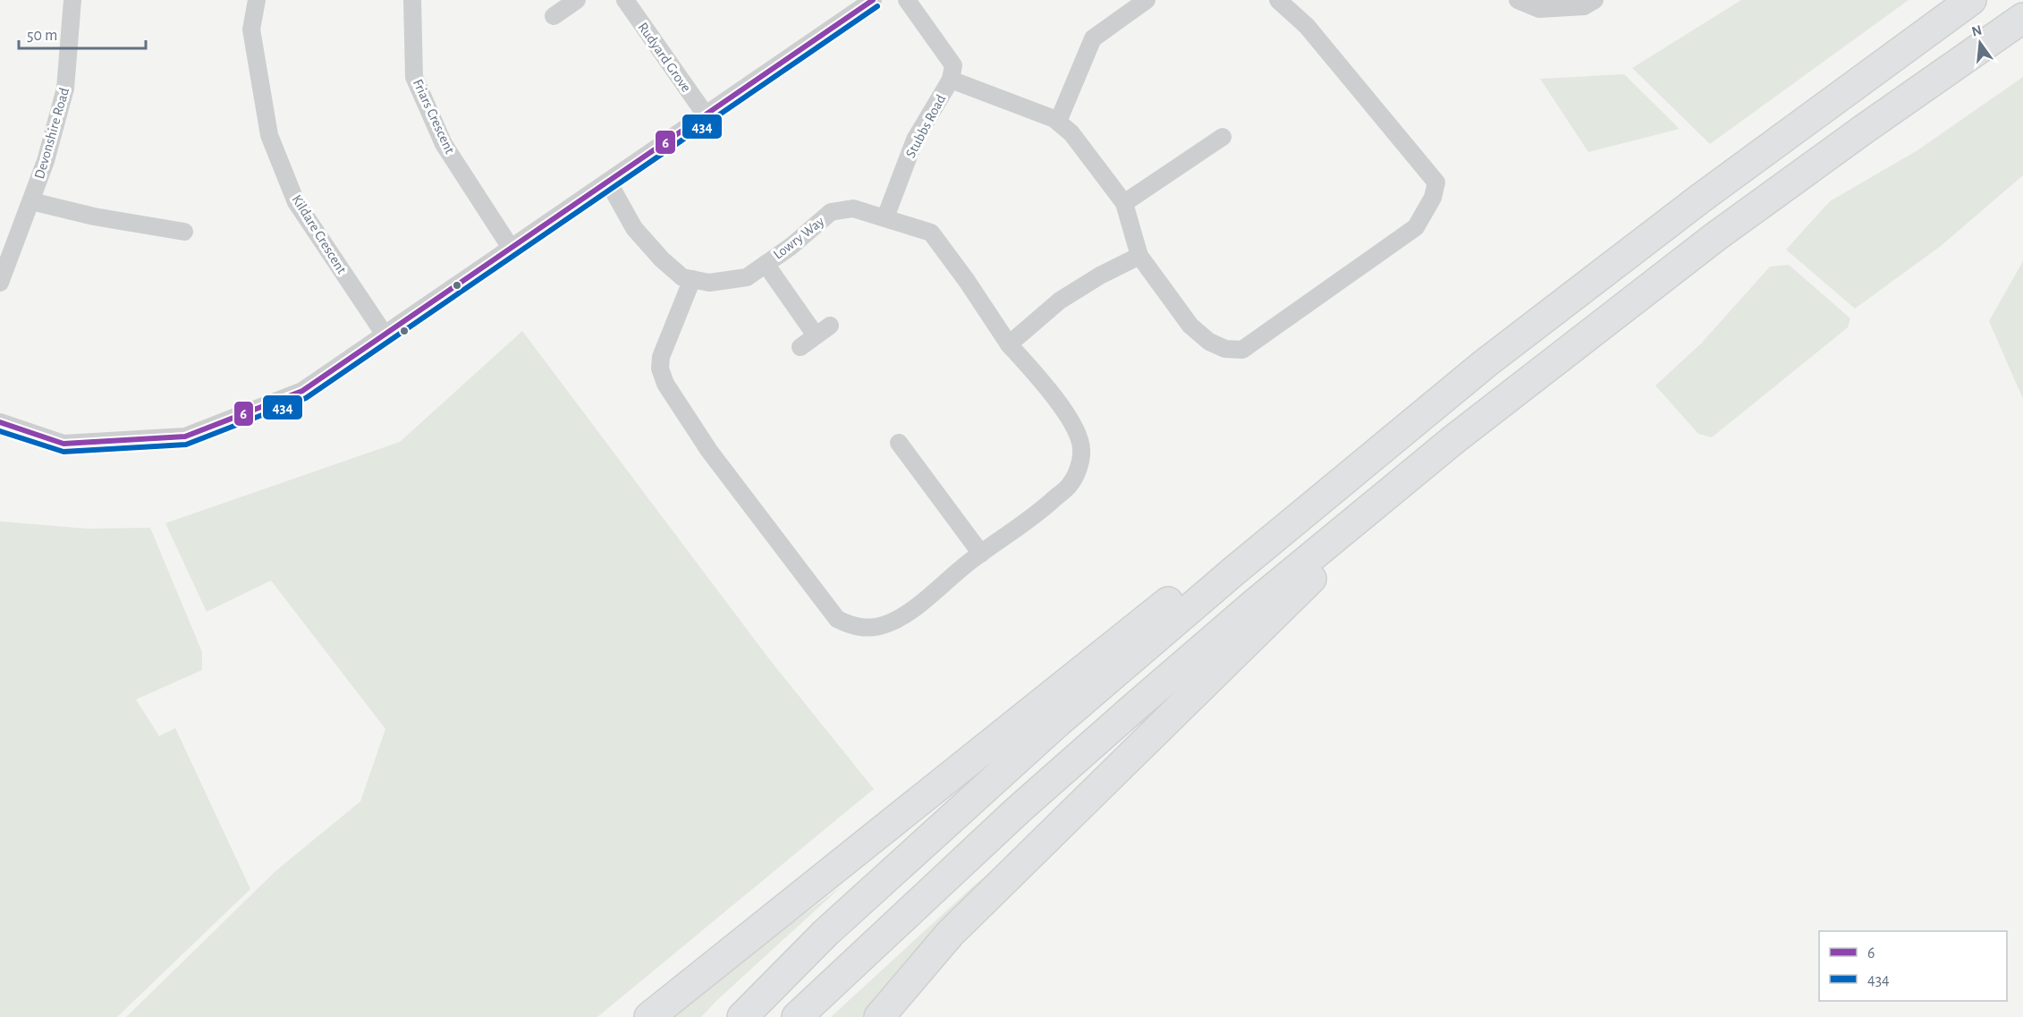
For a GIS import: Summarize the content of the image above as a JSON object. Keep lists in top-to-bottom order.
{
  "streets": {
    "street": [
      "Rudyard Grove",
      "Friars Crescent",
      "Stubbs Road",
      "Devonshire Road",
      "Kildare Crescent",
      "Lowry Way"
    ]
  },
  "crossings": [
    ["Stubbs Road", "Lowry Way"]
  ],
  "lines": ["transit line 6", "transit line 434"],
  "legend": ["6", "434"],
  "scale_bar": "50 m",
  "north": "top"
}
